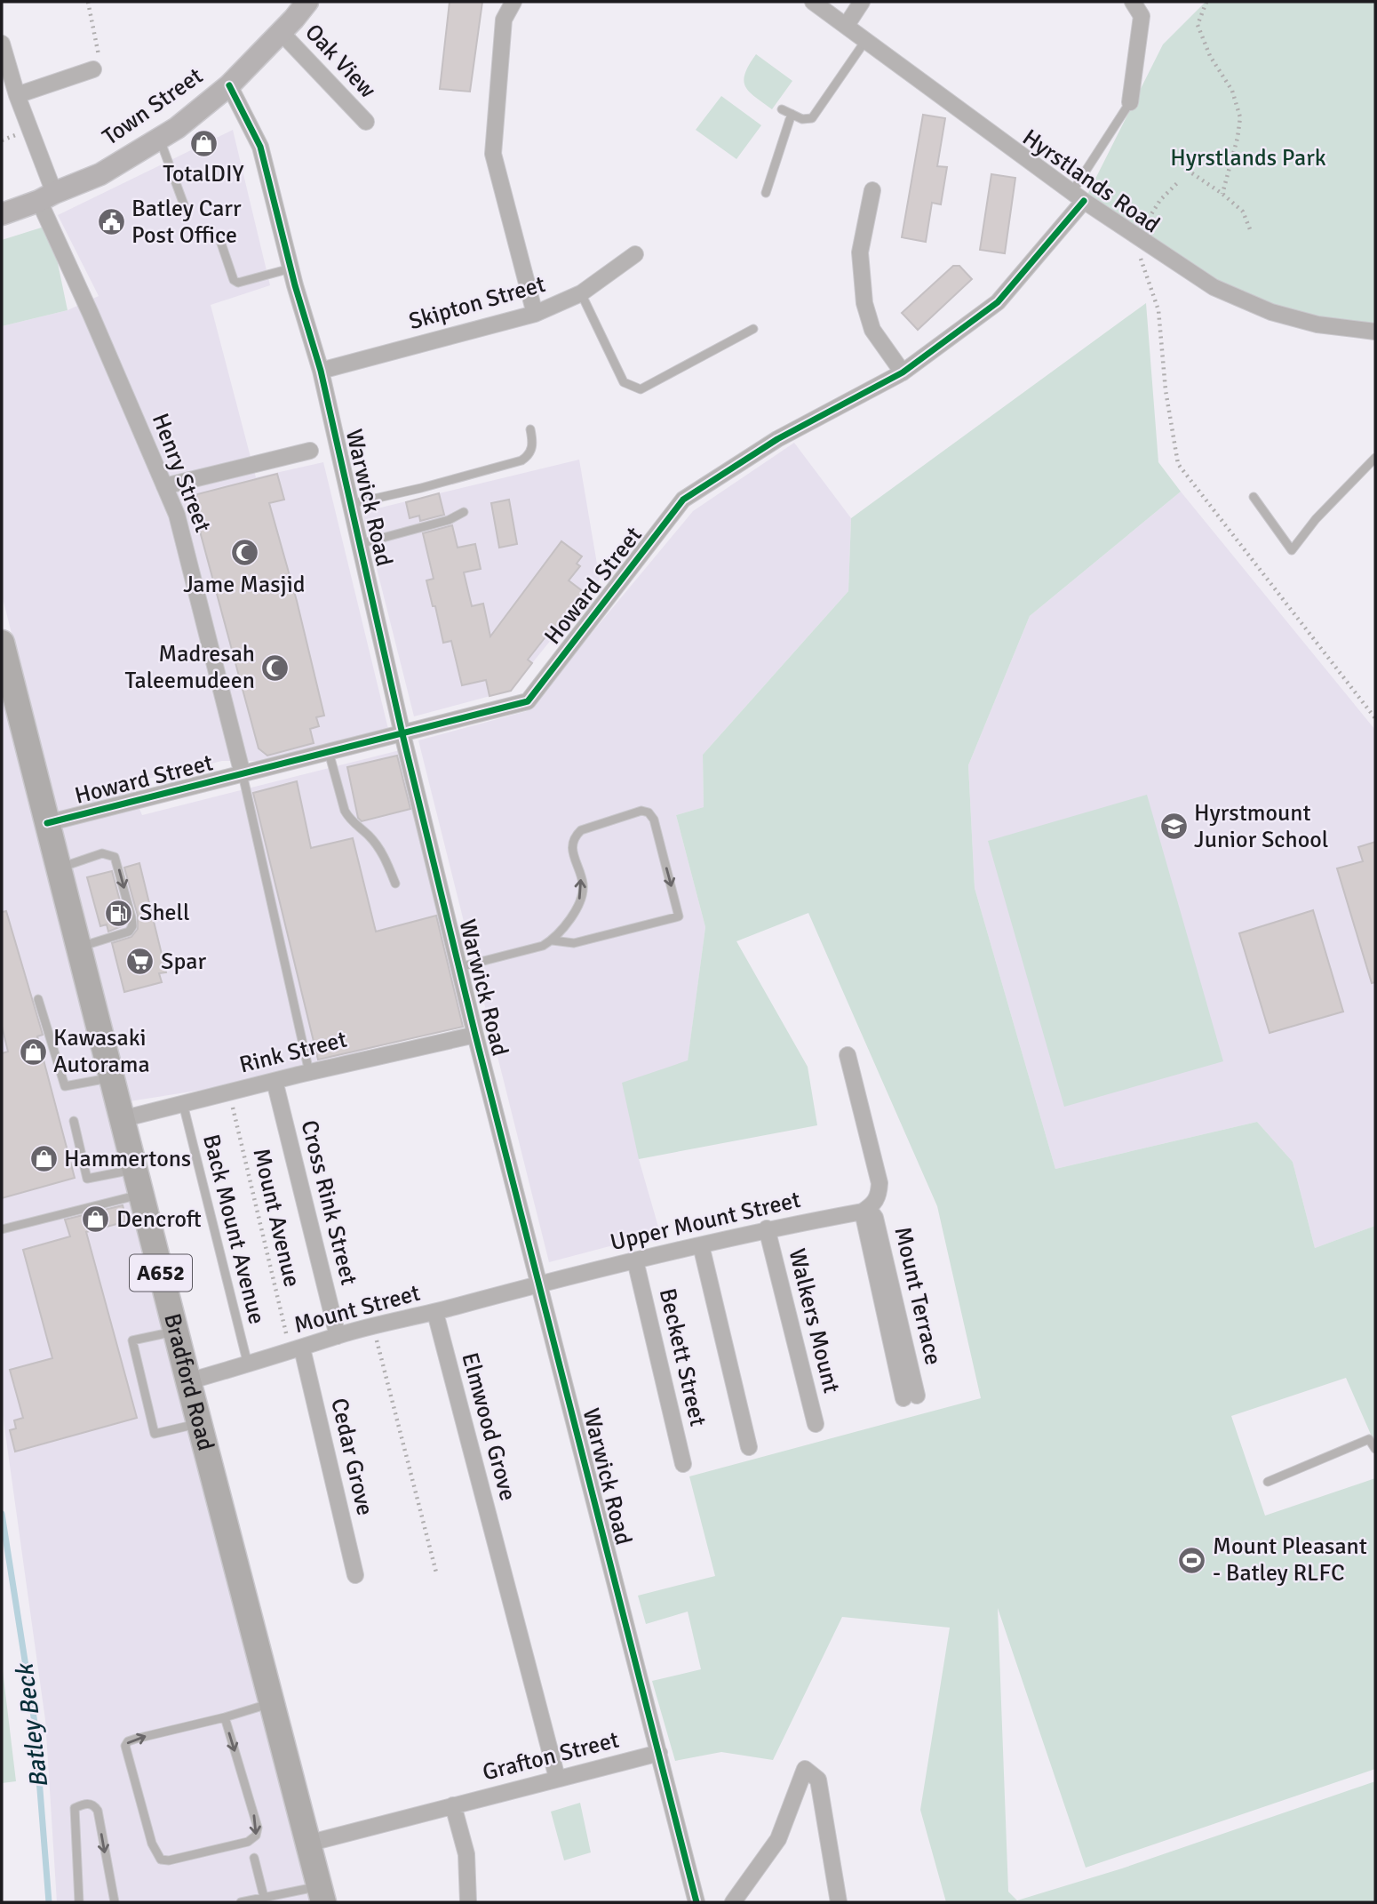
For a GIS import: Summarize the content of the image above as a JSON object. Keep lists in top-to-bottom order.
{
  "streets": {
    "main road": ["A652", "Bradford Road"],
    "street": [
      "Oak View",
      "Town Street",
      "Hyrstlands Road",
      "Skipton Street",
      "Henry Street",
      "Warwick Road",
      "Howard Street",
      "Rink Street",
      "Cross Rink Street",
      "Upper Mount Street",
      "Mount Terrace",
      "Mount Street",
      "Walkers Mount",
      "Beckett Street",
      "Elmwood Grove",
      "Cedar Grove",
      "Grafton Street"
    ],
    "lane": ["Back Mount Avenue"],
    "path": ["Mount Avenue"]
  },
  "crossings": [
    ["Oak View", "Town Street"],
    ["Town Street", "Henry Street"],
    ["Town Street", "Warwick Road"],
    ["Hyrstlands Road", "Howard Street"],
    ["Skipton Street", "Warwick Road"],
    ["Henry Street", "Howard Street"],
    ["Warwick Road", "Howard Street"],
    ["Warwick Road", "Rink Street"],
    ["Warwick Road", "Upper Mount Street"],
    ["Warwick Road", "Mount Street"],
    ["Warwick Road", "Grafton Street"],
    ["Howard Street", "Bradford Road"],
    ["Rink Street", "Cross Rink Street"],
    ["Rink Street", "Mount Avenue"],
    ["Rink Street", "Back Mount Avenue"],
    ["Rink Street", "Bradford Road"],
    ["Cross Rink Street", "Mount Street"],
    ["Mount Avenue", "Mount Street"],
    ["Mount Avenue", "Cedar Grove"],
    ["Upper Mount Street", "Mount Terrace"],
    ["Upper Mount Street", "Mount Street"],
    ["Upper Mount Street", "Walkers Mount"],
    ["Upper Mount Street", "Beckett Street"],
    ["Back Mount Avenue", "Mount Street"],
    ["Mount Street", "Bradford Road"],
    ["Mount Street", "Elmwood Grove"],
    ["Mount Street", "Cedar Grove"],
    ["Bradford Road", "Grafton Street"],
    ["Elmwood Grove", "Grafton Street"]
  ],
  "water": ["Batley Beck"],
  "parks": ["Hyrstlands Park"],
  "places": {
    "shop": [
      "TotalDIY",
      "Kawasaki Autorama",
      "Hammertons",
      "Dencroft"
    ],
    "public building": ["Batley Carr Post Office"],
    "mosque": ["Jame Masjid", "Madresah Taleemudeen"],
    "school or university": ["Hyrstmount Junior School"],
    "fuel station": ["Shell"],
    "supermarket": ["Spar"],
    "sports": ["Mount Pleasant - Batley RLFC"]
  }
}
